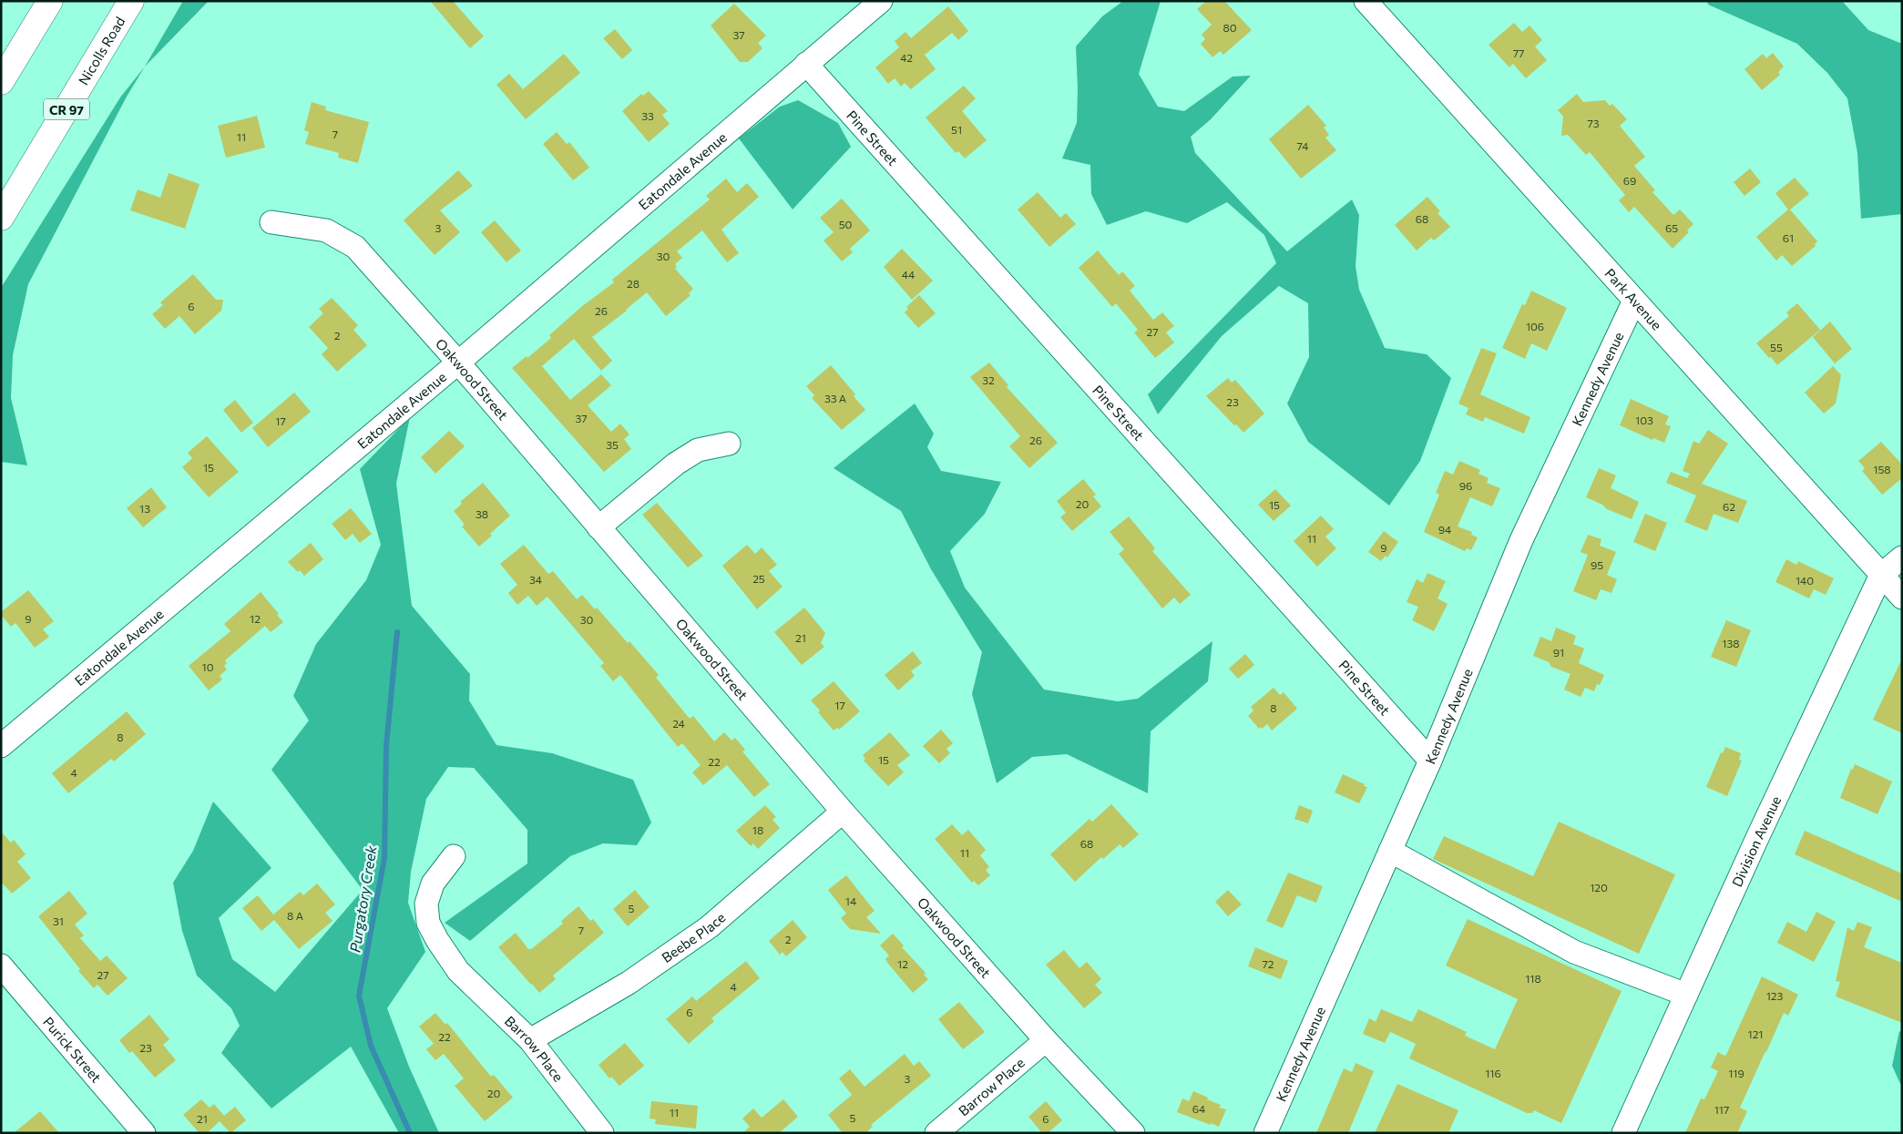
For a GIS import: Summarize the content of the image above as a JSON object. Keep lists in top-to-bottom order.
{
  "streets": {
    "highway": ["Nicolls Road", "CR 97"],
    "street": [
      "Pine Street",
      "Eatondale Avenue",
      "Park Avenue",
      "Oakwood Street",
      "Kennedy Avenue",
      "Division Avenue",
      "Beebe Place",
      "Purick Street",
      "Barrow Place"
    ]
  },
  "crossings": [
    ["Pine Street", "Eatondale Avenue"],
    ["Pine Street", "Kennedy Avenue"],
    ["Eatondale Avenue", "Oakwood Street"],
    ["Park Avenue", "Kennedy Avenue"],
    ["Park Avenue", "Division Avenue"],
    ["Oakwood Street", "Beebe Place"],
    ["Oakwood Street", "Barrow Place"],
    ["Beebe Place", "Barrow Place"]
  ],
  "water": ["Purgatory Creek"],
  "house_numbers": [
    "80",
    "37",
    "77",
    "42",
    "33",
    "73",
    "51",
    "7",
    "11",
    "74",
    "69",
    "68",
    "50",
    "3",
    "65",
    "61",
    "30",
    "44",
    "28",
    "6",
    "26",
    "106",
    "27",
    "2",
    "55",
    "32",
    "33 A",
    "23",
    "37",
    "103",
    "17",
    "26",
    "35",
    "15",
    "158",
    "96",
    "20",
    "15",
    "62",
    "13",
    "38",
    "94",
    "11",
    "9",
    "95",
    "25",
    "34",
    "140",
    "9",
    "12",
    "30",
    "21",
    "138",
    "91",
    "10",
    "17",
    "8",
    "24",
    "8",
    "15",
    "22",
    "4",
    "18",
    "68",
    "11",
    "120",
    "14",
    "5",
    "8 A",
    "31",
    "7",
    "2",
    "12",
    "72",
    "27",
    "118",
    "4",
    "123",
    "6",
    "121",
    "22",
    "23",
    "116",
    "119",
    "3",
    "20",
    "64",
    "117",
    "11",
    "5",
    "21",
    "6"
  ]
}
